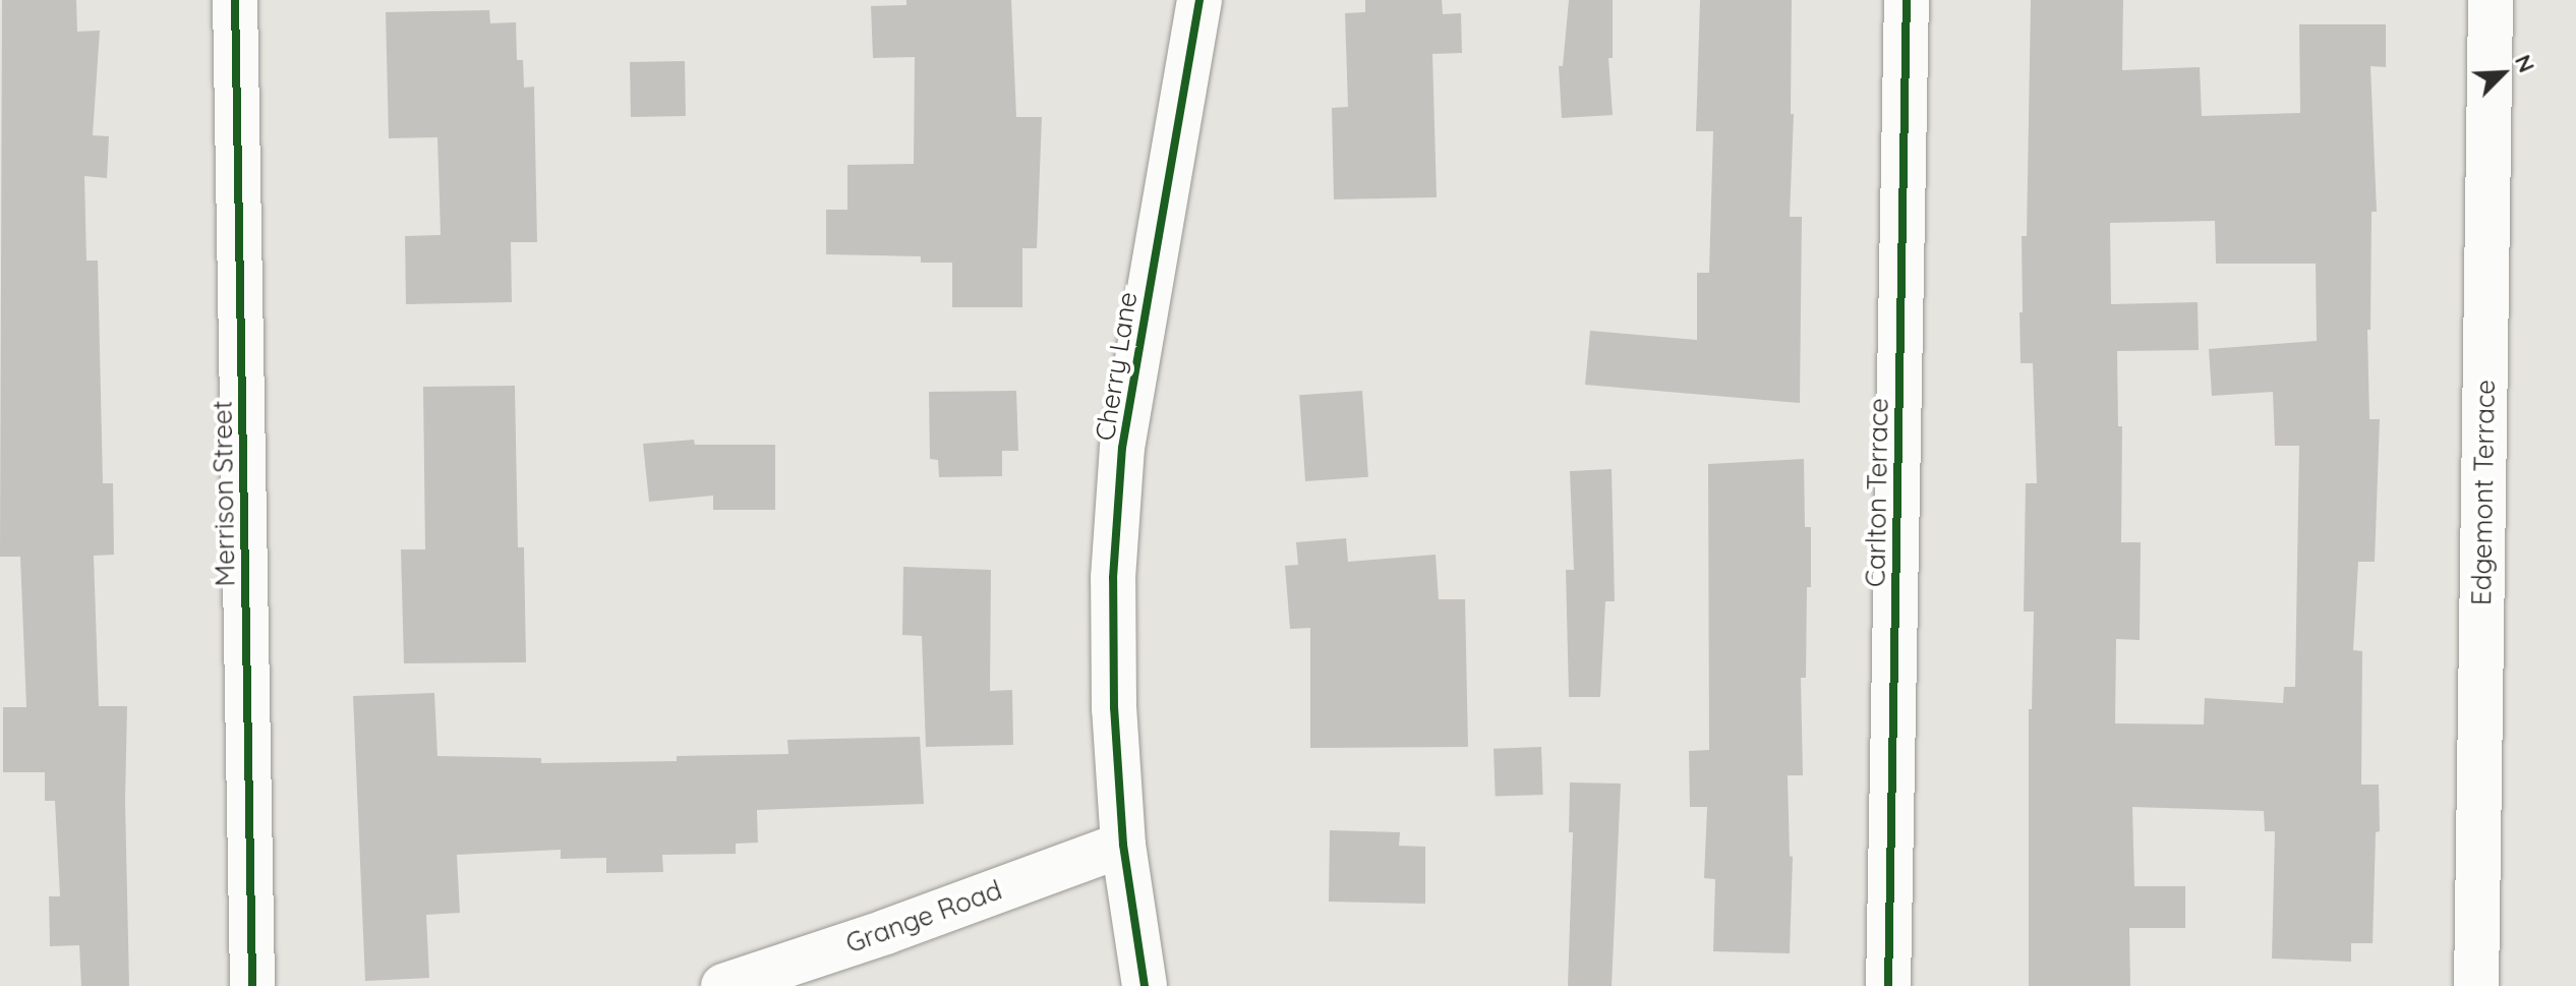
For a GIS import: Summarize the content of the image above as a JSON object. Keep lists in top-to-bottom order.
{
  "streets": {
    "street": [
      "Cherry Lane",
      "Carlton Terrace",
      "Edgemont Terrace",
      "Merrison Street",
      "Grange Road"
    ]
  },
  "crossings": [
    ["Cherry Lane", "Grange Road"]
  ],
  "north": "top right"
}
